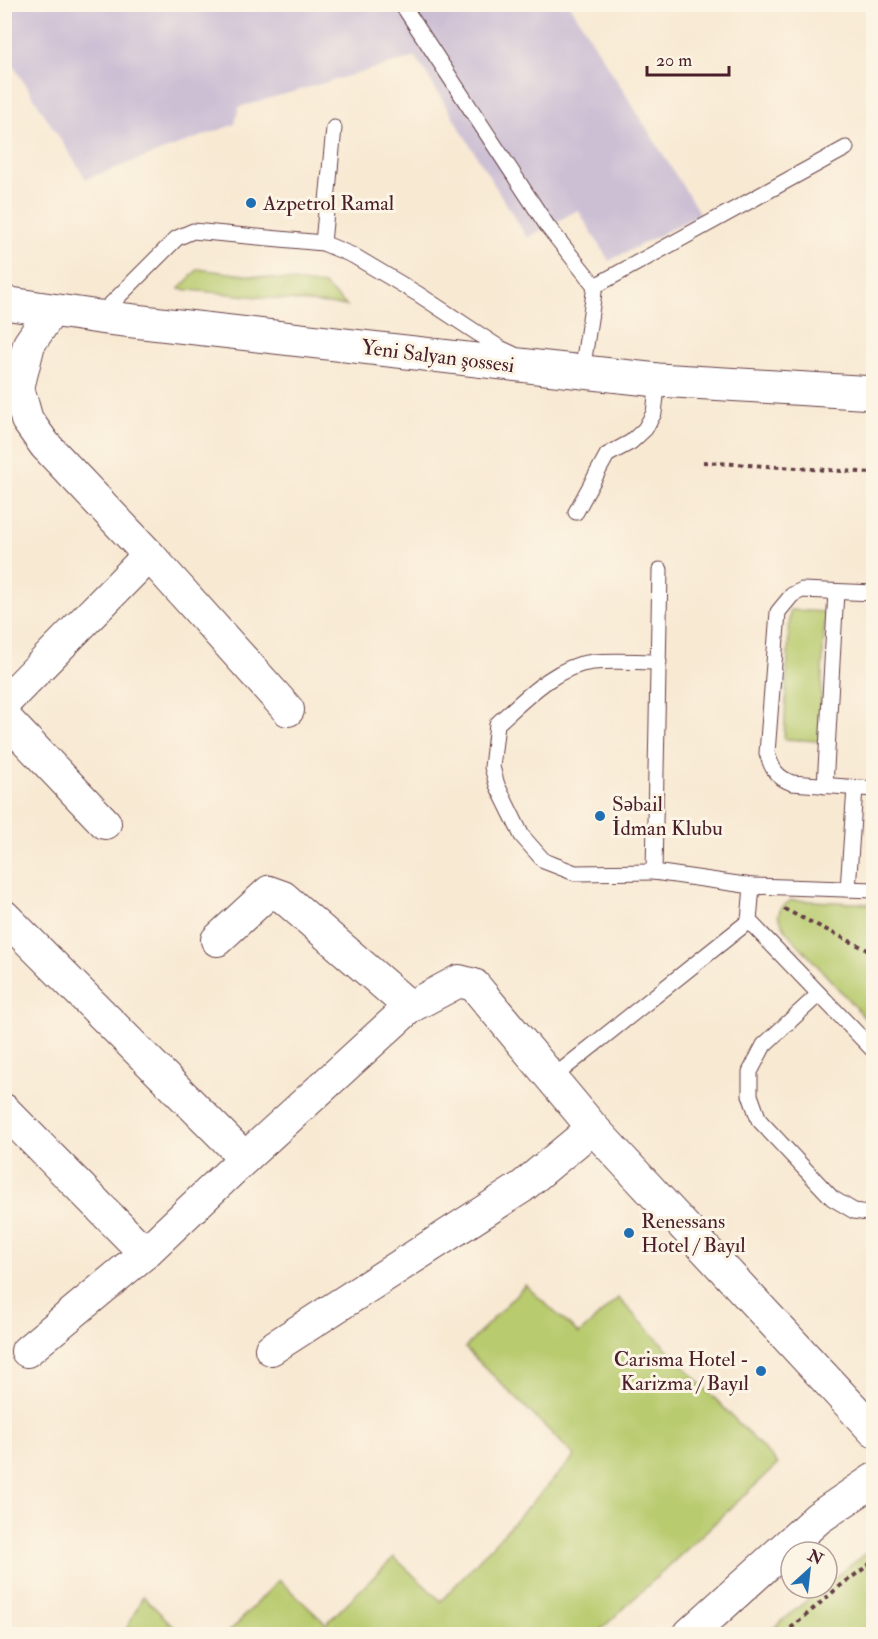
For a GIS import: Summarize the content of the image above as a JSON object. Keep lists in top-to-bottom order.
{
  "streets": {
    "highway": ["Yeni Salyan şossesi"]
  },
  "places": [
    "Azpetrol Ramal",
    "Səbail İdman Klubu",
    "Renessans Hotel / Bayıl",
    "Carisma Hotel - Karizma / Bayıl"
  ],
  "scale_bar": "20 m",
  "north": "top right"
}
